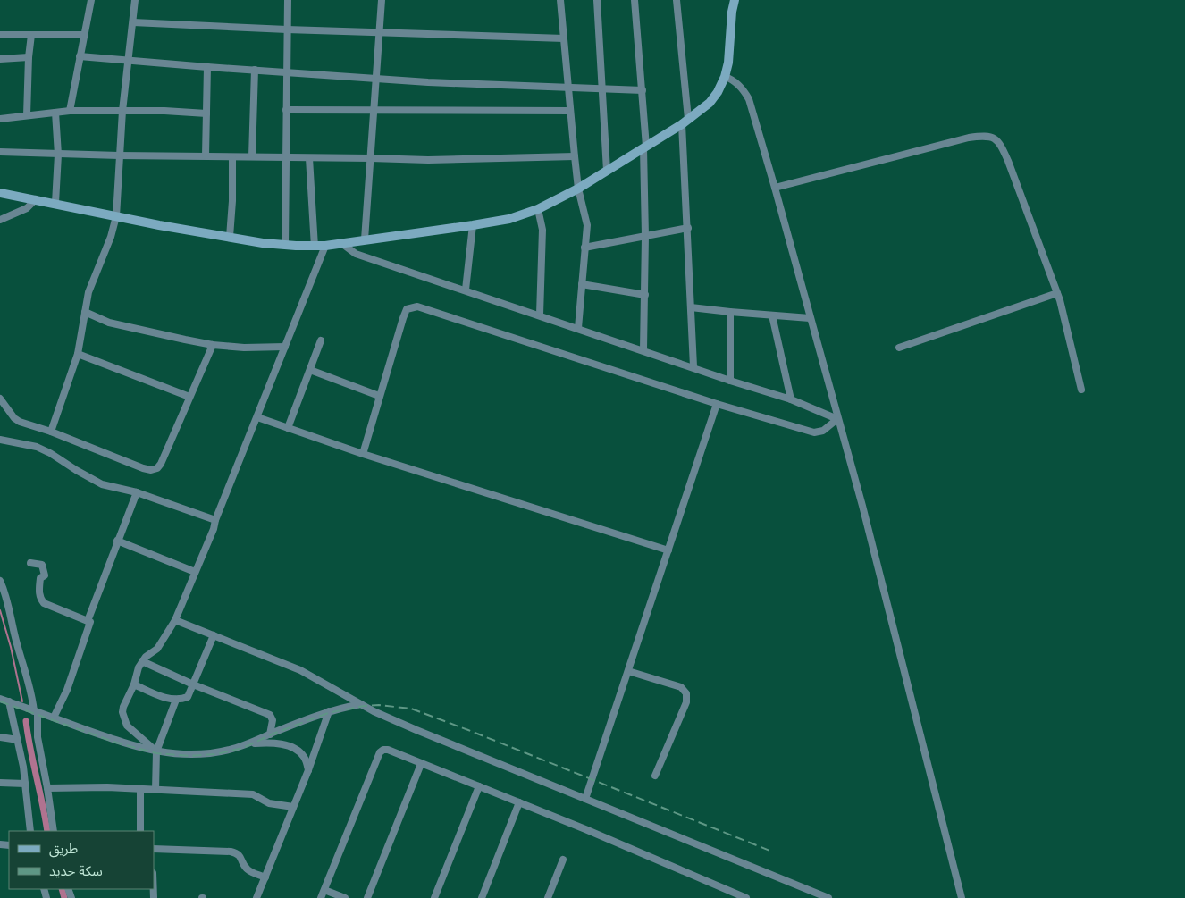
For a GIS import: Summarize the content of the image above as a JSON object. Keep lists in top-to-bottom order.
{
  "legend": ["طريق", "سكة حديد"]
}
